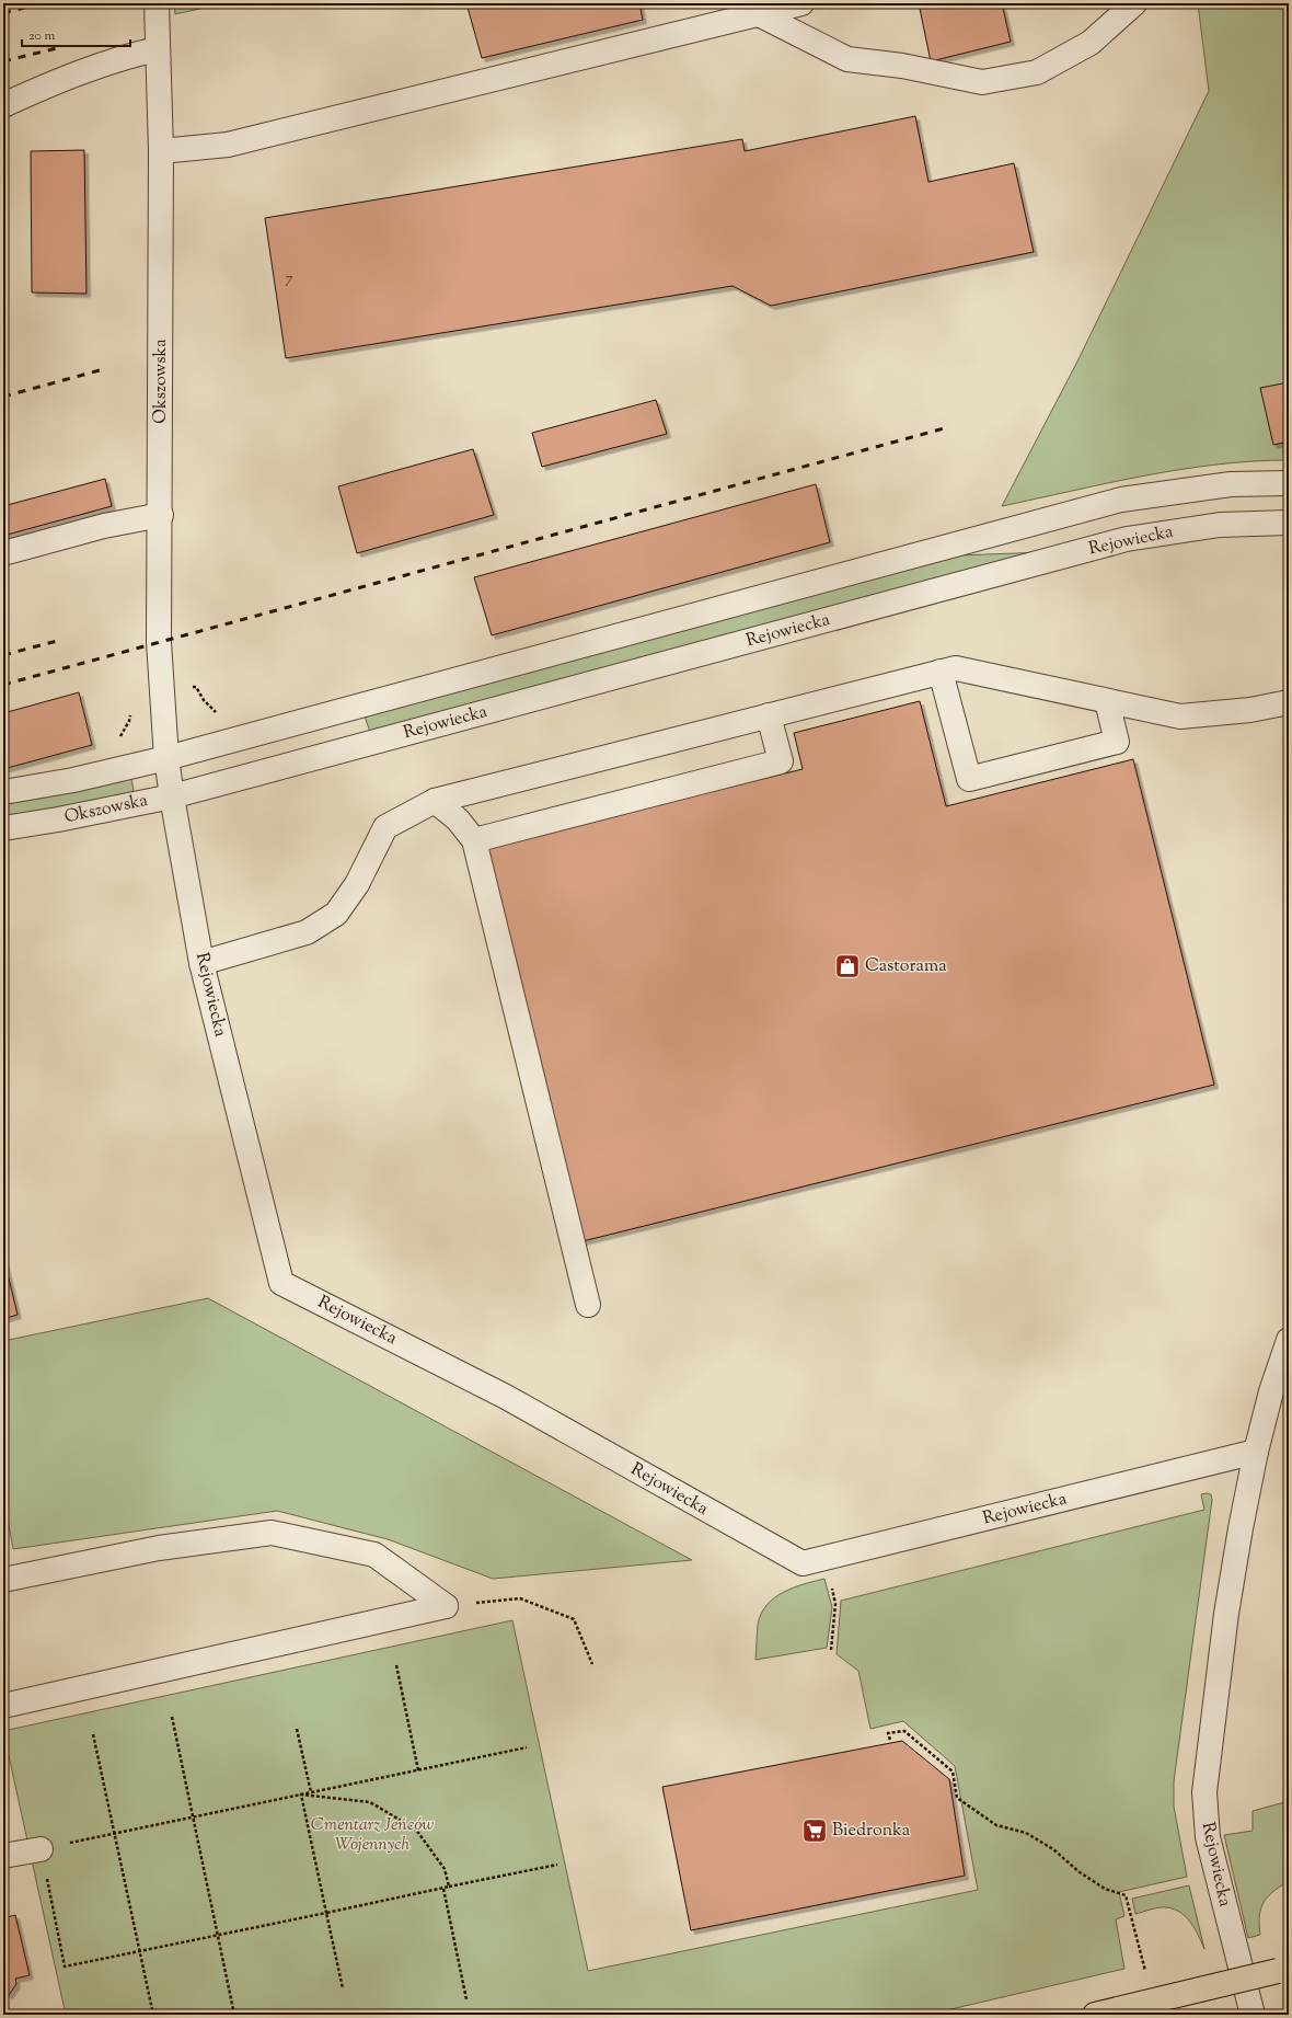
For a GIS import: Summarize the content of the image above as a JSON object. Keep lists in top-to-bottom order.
{
  "streets": {
    "street": ["Okszowska", "Rejowiecka"]
  },
  "crossings": [
    ["Okszowska", "Rejowiecka"]
  ],
  "parks": ["Cmentarz Jeńców Wojennych"],
  "places": {
    "shop": ["Castorama"],
    "supermarket": ["Biedronka"]
  },
  "house_numbers": ["7"],
  "scale_bar": "20 m"
}
